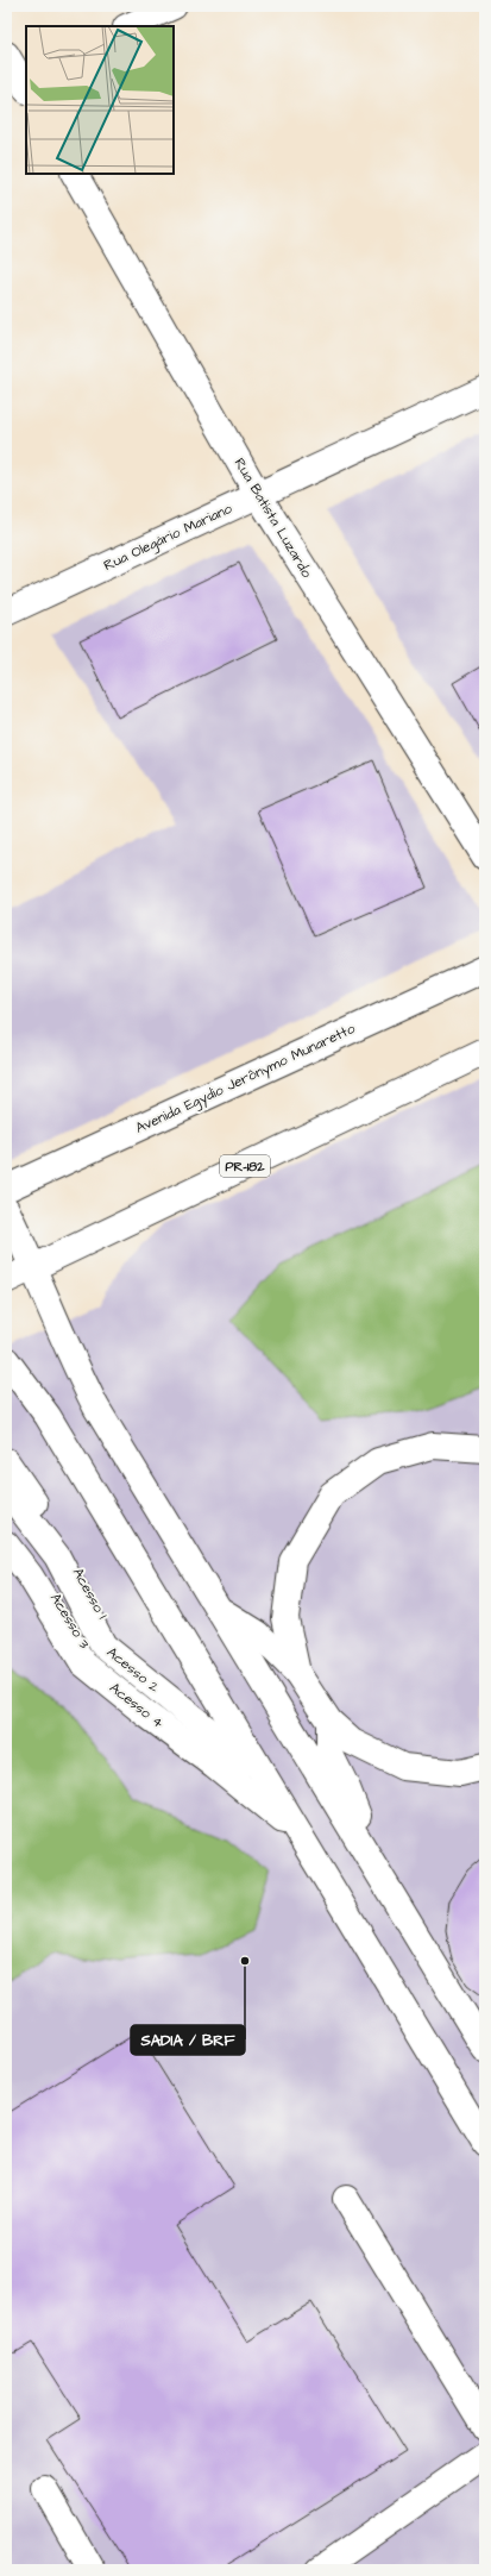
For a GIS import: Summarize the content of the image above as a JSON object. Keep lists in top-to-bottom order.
{
  "streets": {
    "street": [
      "Rua Batista Luzardo",
      "Rua Olegário Mariano",
      "Avenida Egydio Jerônymo Munaretto",
      "PR-182",
      "Acesso 1",
      "Acesso 3",
      "Acesso 2",
      "Acesso 4"
    ]
  },
  "crossings": [
    ["Rua Batista Luzardo", "Rua Olegário Mariano"]
  ],
  "places": ["SADIA / BRF"]
}
